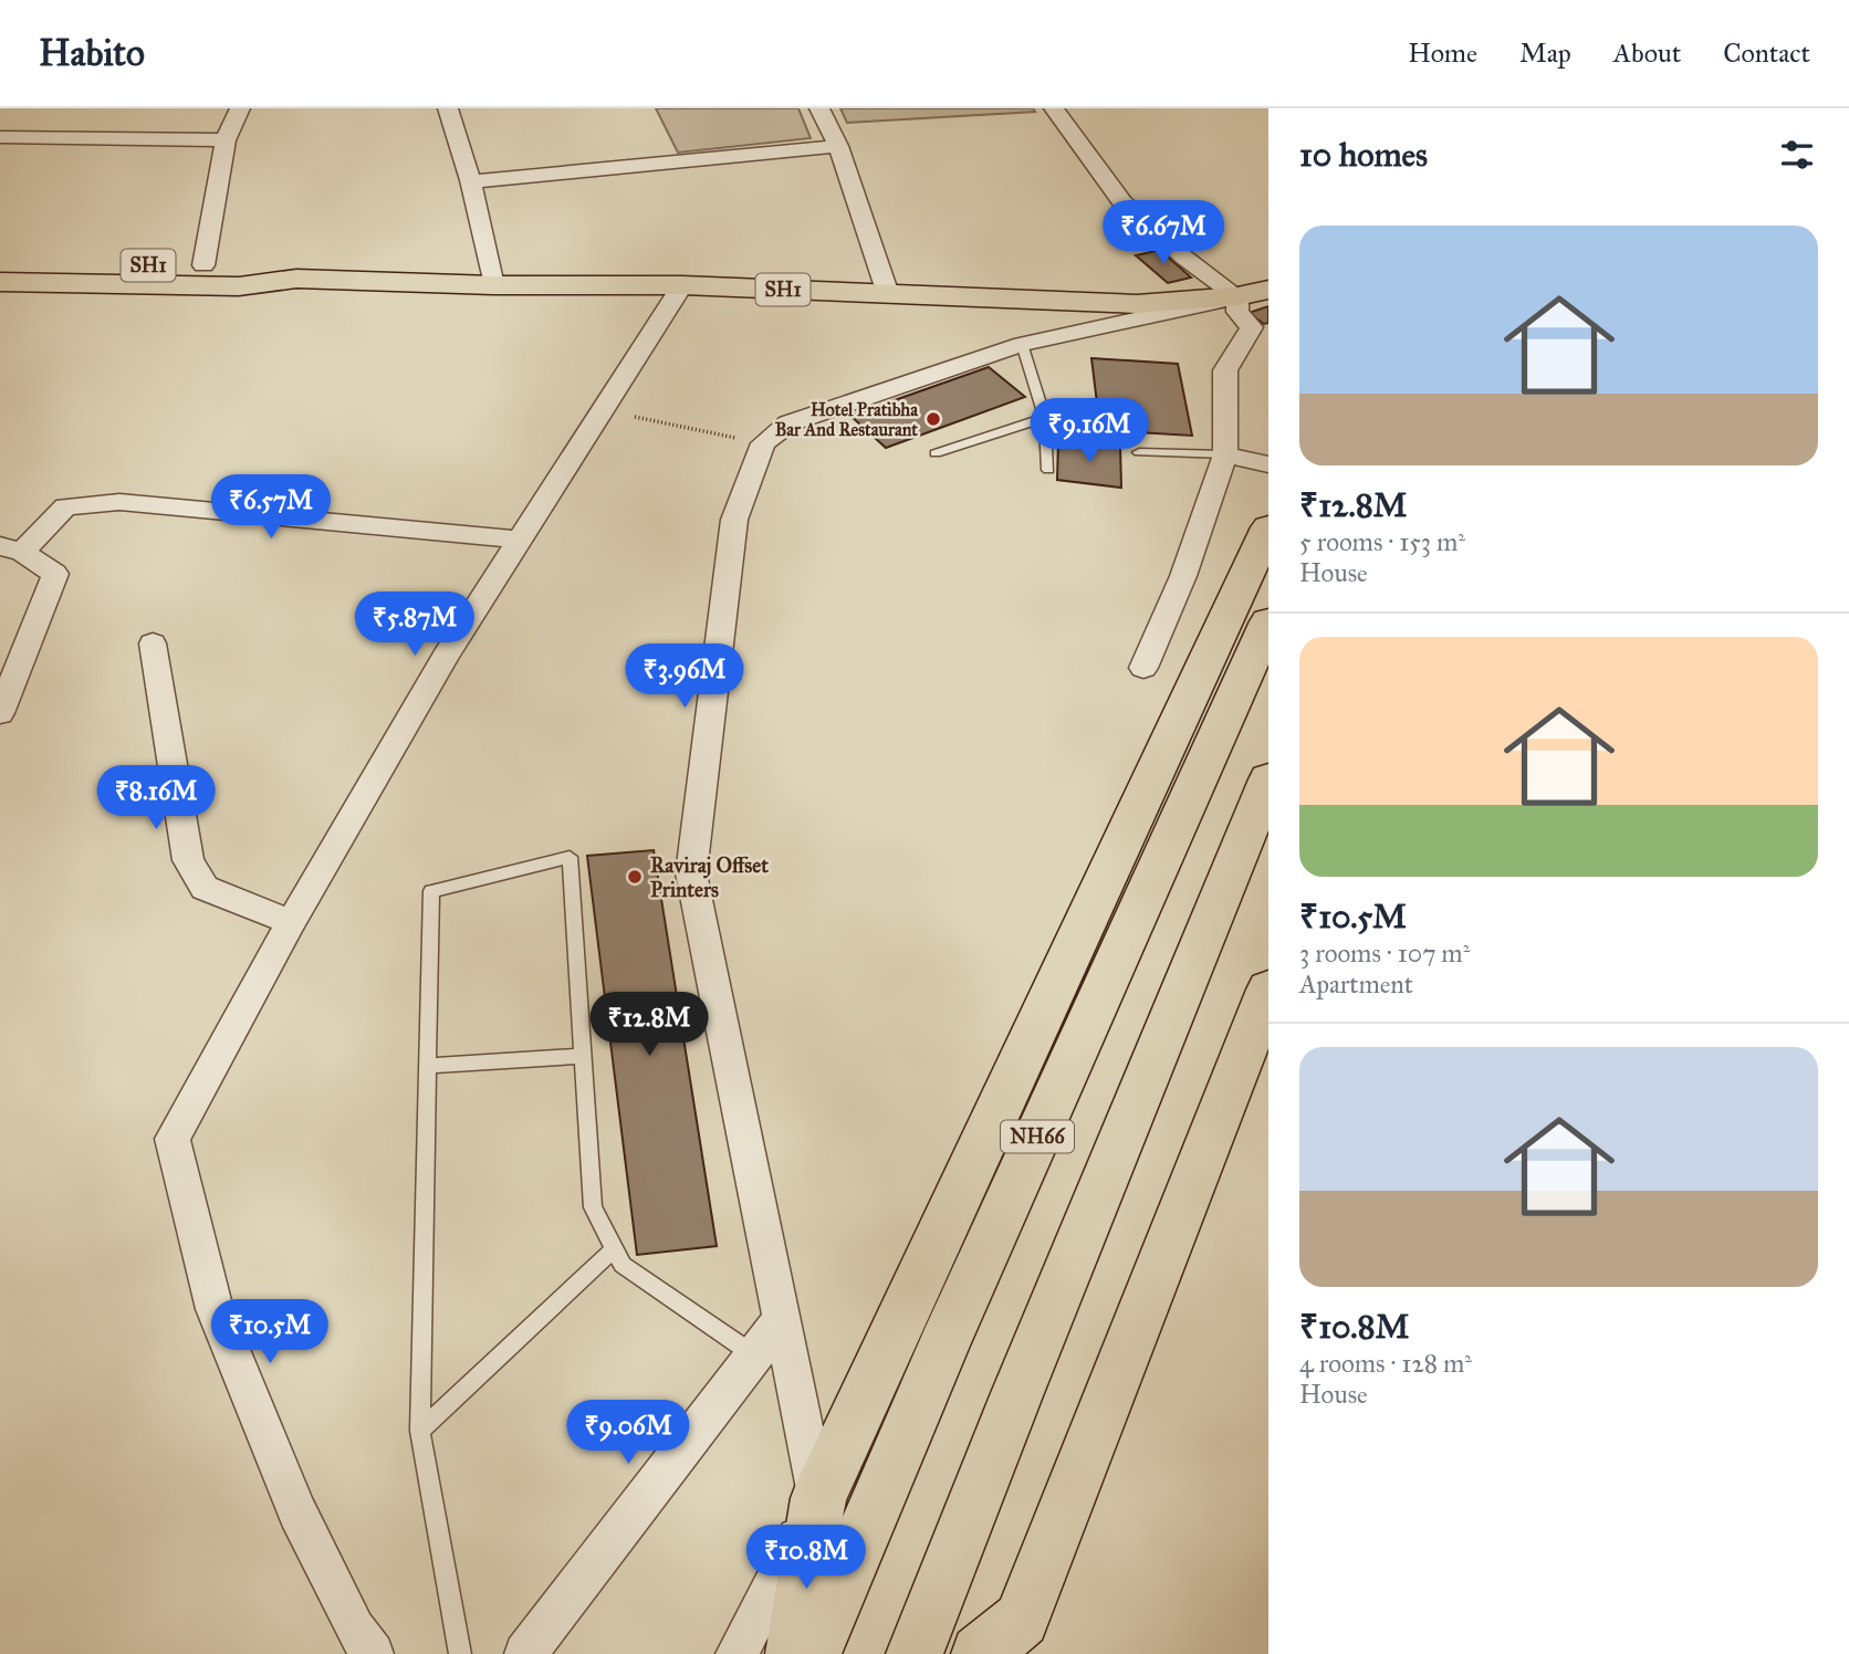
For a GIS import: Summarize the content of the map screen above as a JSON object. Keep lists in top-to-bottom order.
{
  "streets": {
    "main road": ["SH1", "NH66"]
  },
  "places": ["Hotel Pratibha Bar And Restaurant", "Raviraj Offset Printers"],
  "page": {
    "header": "Habito",
    "nav": [
      "Home",
      "Map",
      "About",
      "Contact"
    ],
    "heading": "10 homes",
    "price": [
      "₹6.67M",
      "₹9.16M",
      "₹6.57M",
      "₹5.87M",
      "₹3.96M",
      "₹8.16M",
      "₹12.8M",
      "₹10.5M",
      "₹9.06M",
      "₹10.8M"
    ],
    "list": [
      {
        "name": "₹12.8M",
        "note": "5 rooms · 153 m² · House"
      },
      {
        "name": "₹10.5M",
        "note": "3 rooms · 107 m² · Apartment"
      },
      {
        "name": "₹10.8M",
        "note": "4 rooms · 128 m² · House"
      }
    ]
  }
}
